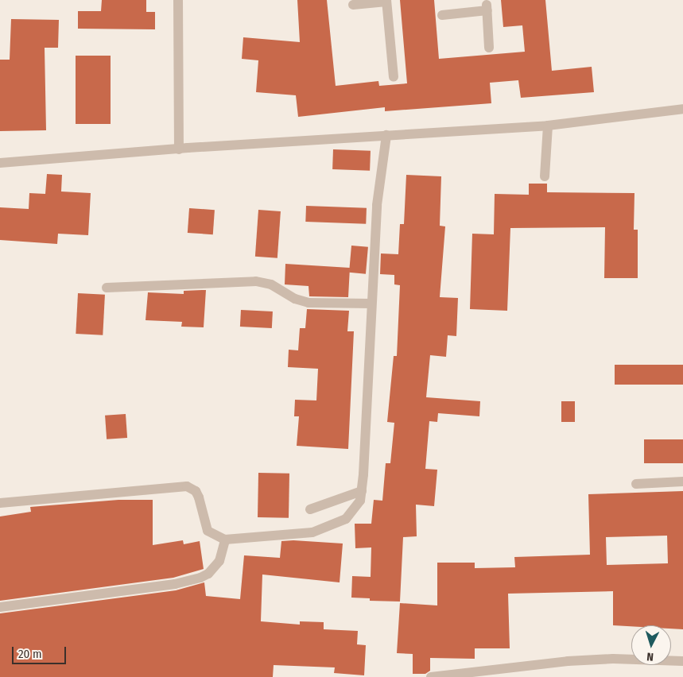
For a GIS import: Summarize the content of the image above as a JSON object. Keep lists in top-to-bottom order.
{
  "scale_bar": "20 m",
  "north": "bottom"
}
